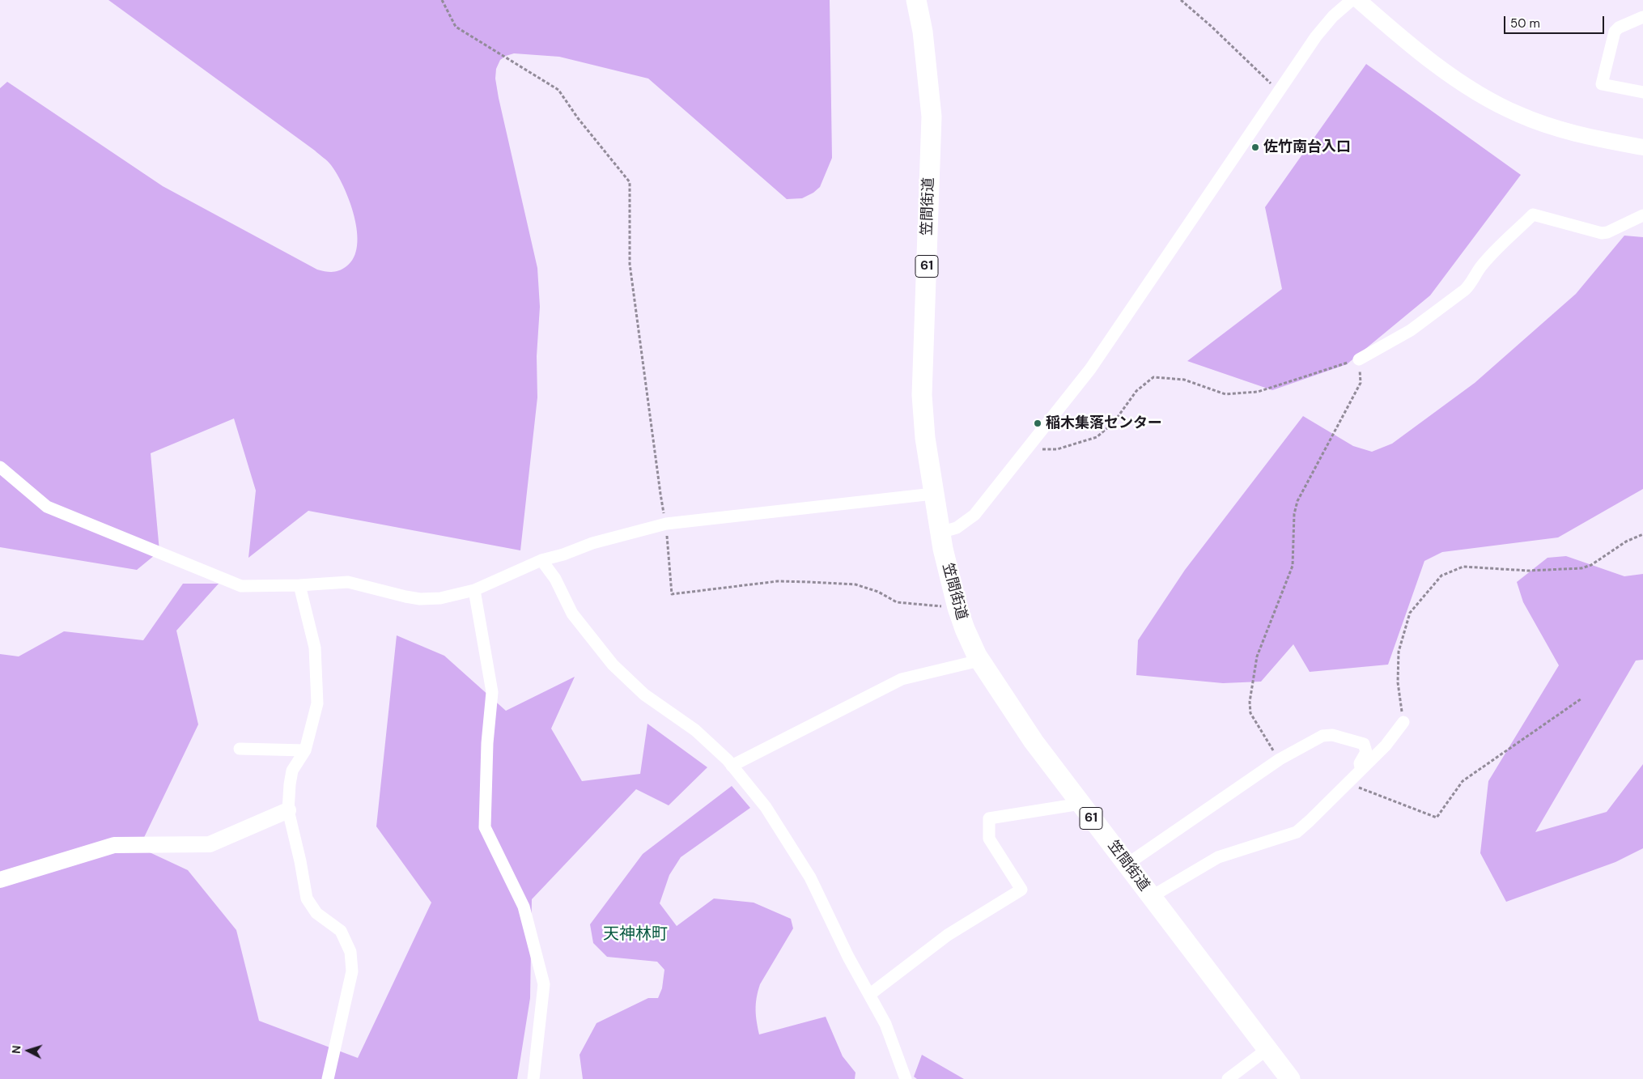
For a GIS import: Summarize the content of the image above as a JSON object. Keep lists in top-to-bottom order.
{
  "streets": {
    "main road": ["笠間街道", "61"]
  },
  "districts": ["天神林町"],
  "places": ["佐竹南台入口", "稲木集落センター"],
  "scale_bar": "50 m",
  "north": "left"
}
